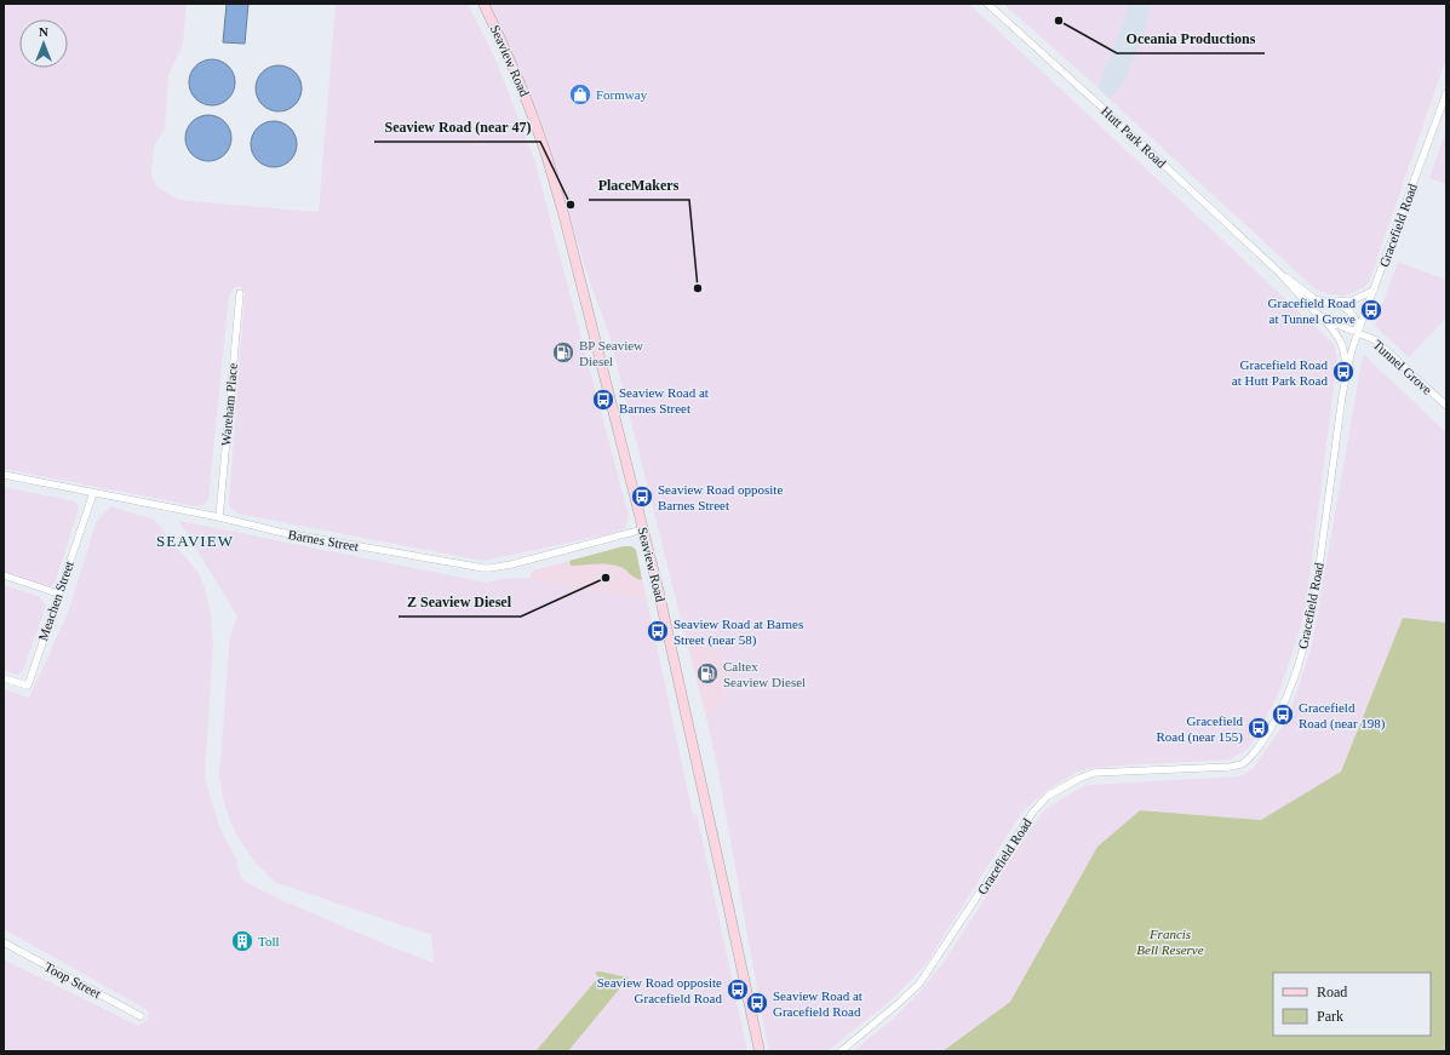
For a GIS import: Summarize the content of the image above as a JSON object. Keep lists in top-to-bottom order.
{
  "streets": {
    "main road": ["Seaview Road"],
    "street": [
      "Hutt Park Road",
      "Gracefield Road",
      "Tunnel Grove",
      "Wareham Place",
      "Barnes Street",
      "Meachen Street",
      "Toop Street"
    ]
  },
  "crossings": [
    ["Seaview Road", "Barnes Street"],
    ["Hutt Park Road", "Gracefield Road"],
    ["Hutt Park Road", "Tunnel Grove"],
    ["Gracefield Road", "Tunnel Grove"],
    ["Wareham Place", "Barnes Street"],
    ["Barnes Street", "Meachen Street"]
  ],
  "districts": ["SEAVIEW"],
  "parks": ["Francis Bell Reserve"],
  "places": {
    "other": [
      "Oceania Productions",
      "Seaview Road (near 47)",
      "PlaceMakers",
      "Z Seaview Diesel"
    ],
    "shop": ["Formway"],
    "bus stop": [
      "Gracefield Road at Tunnel Grove",
      "Gracefield Road at Hutt Park Road",
      "Seaview Road at Barnes Street",
      "Seaview Road opposite Barnes Street",
      "Seaview Road at Barnes Street (near 58)",
      "Gracefield Road (near 198)",
      "Gracefield Road (near 155)",
      "Seaview Road opposite Gracefield Road",
      "Seaview Road at Gracefield Road"
    ],
    "fuel station": ["BP Seaview Diesel", "Caltex Seaview Diesel"],
    "building": ["Toll"]
  },
  "legend": ["Road", "Park"],
  "north": "top"
}
